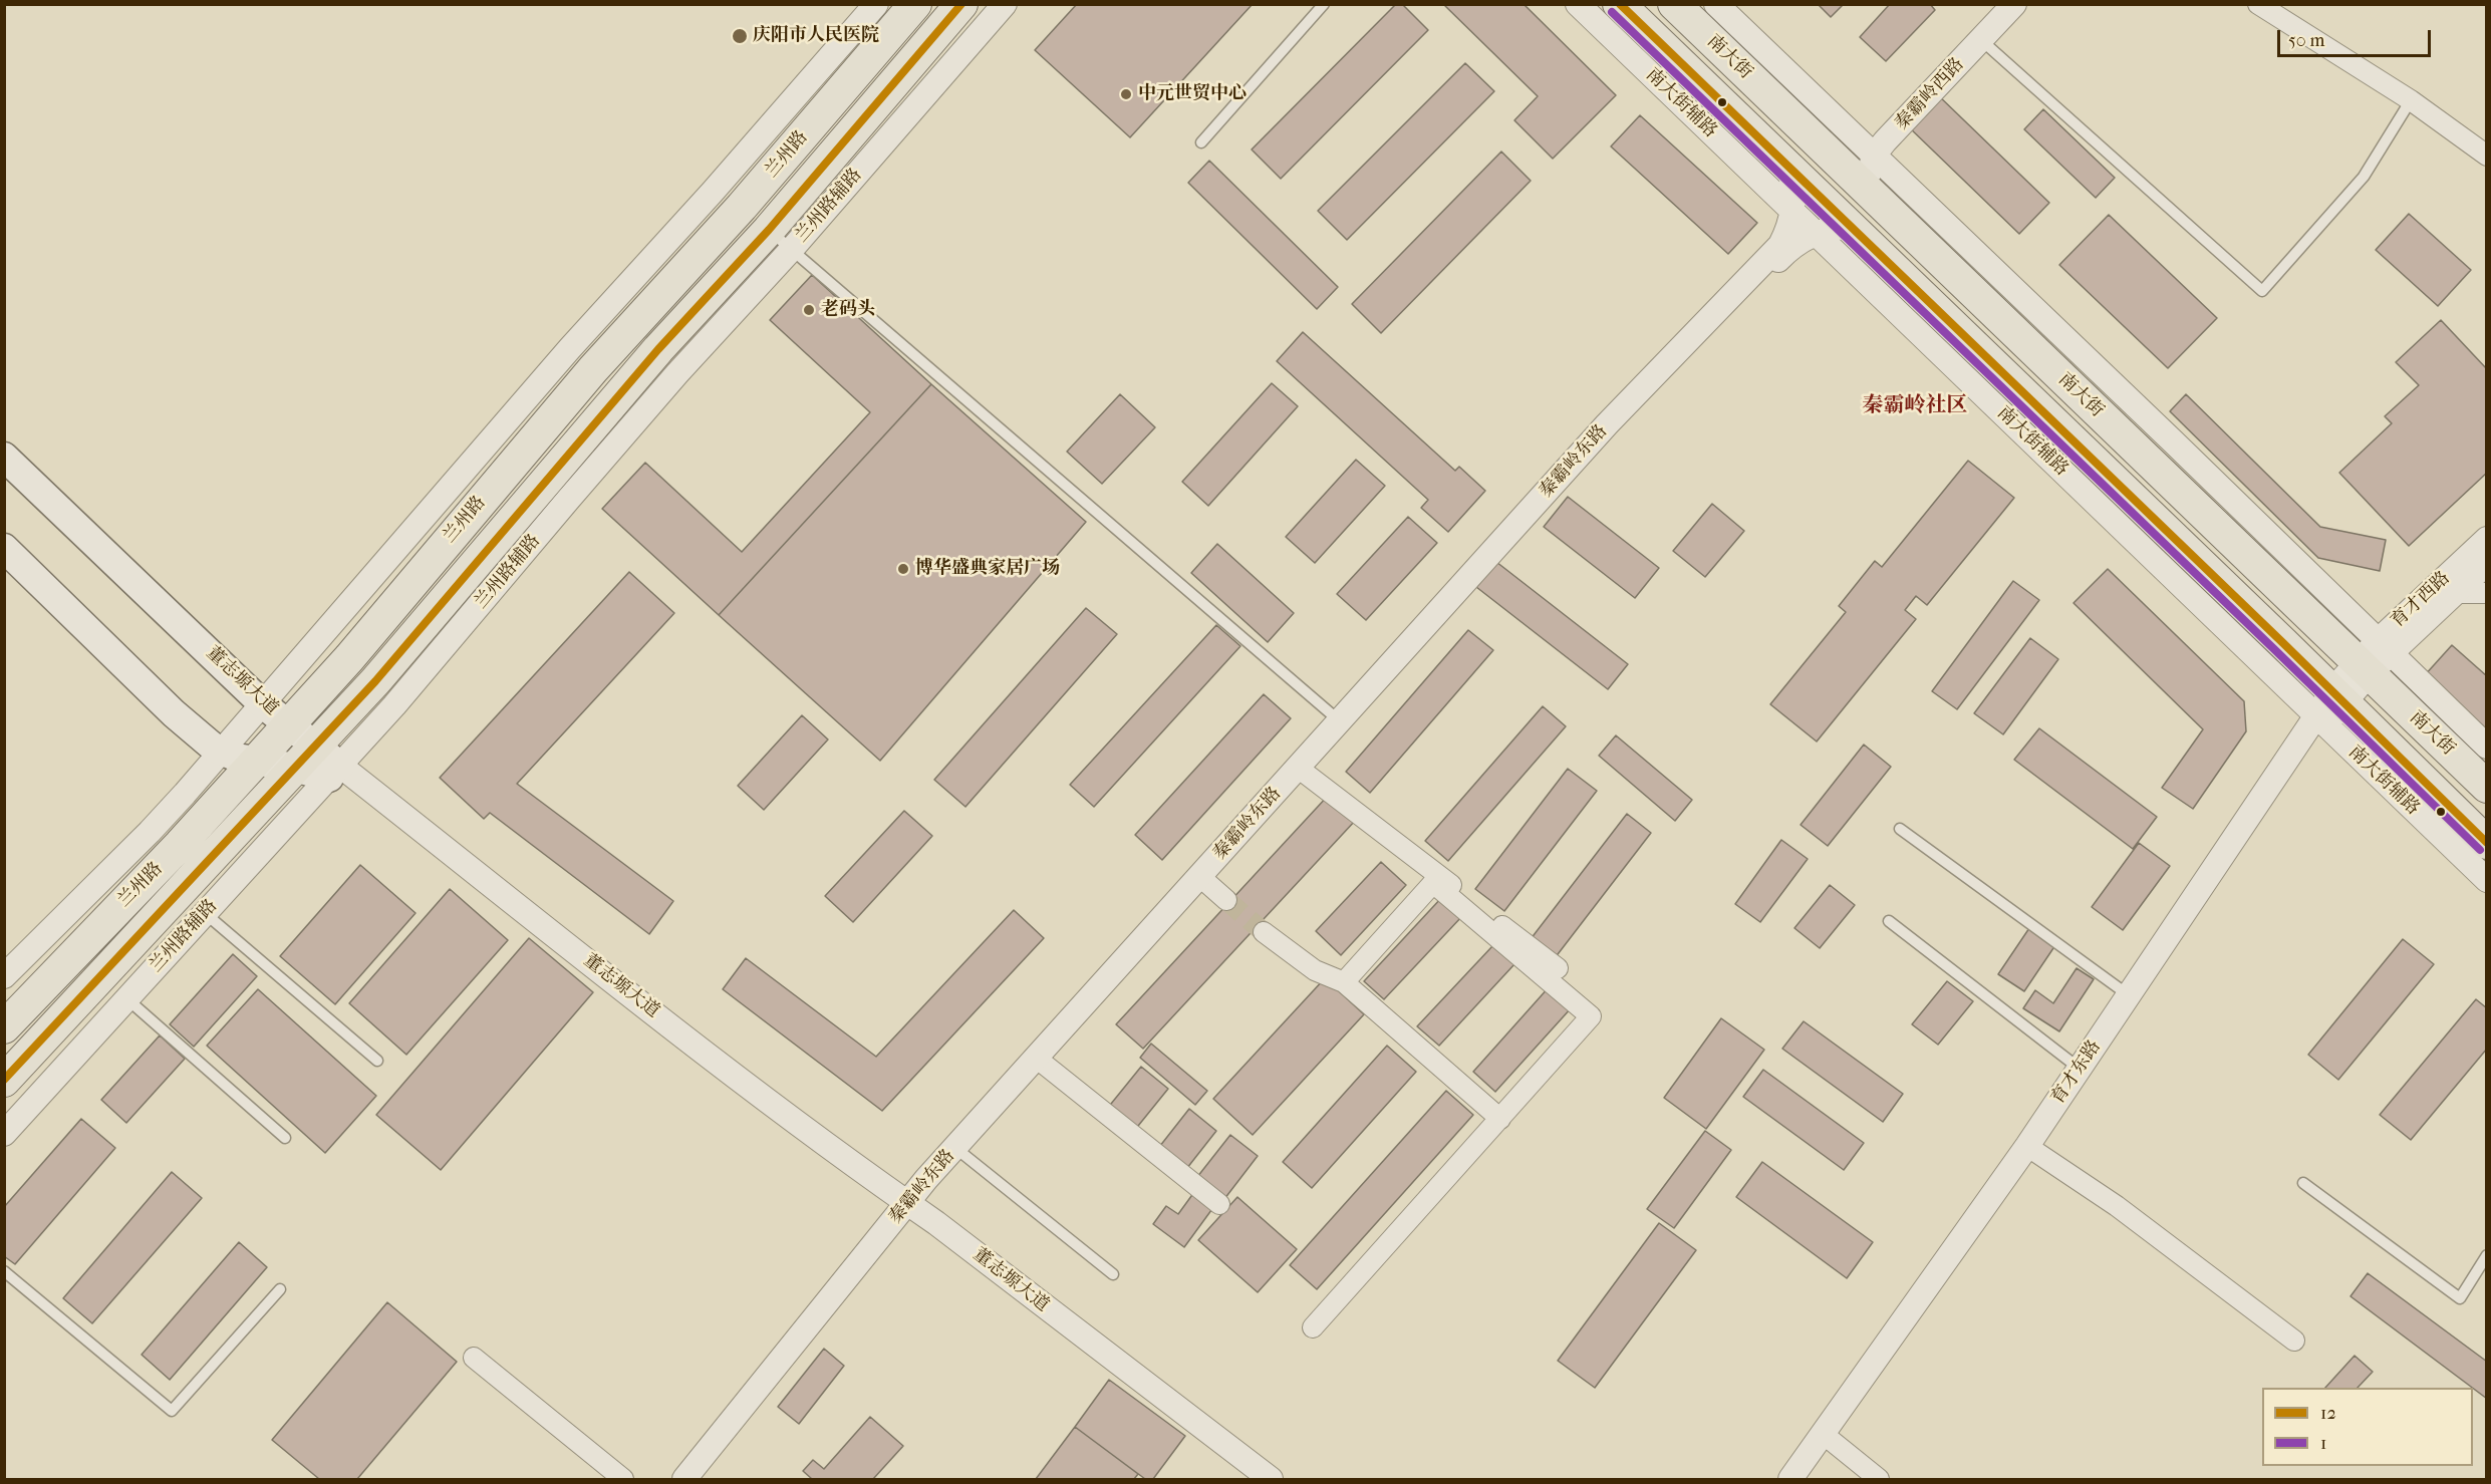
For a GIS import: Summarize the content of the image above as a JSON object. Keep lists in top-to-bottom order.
{
  "streets": {
    "main road": ["南大街", "兰州路", "董志塬大道"],
    "street": [
      "秦霸岭西路",
      "南大街辅路",
      "兰州路辅路",
      "秦霸岭东路",
      "育才西路",
      "育才东路"
    ]
  },
  "crossings": [
    ["南大街", "育才西路"],
    ["南大街", "育才东路"],
    ["南大街辅路", "秦霸岭东路"],
    ["南大街辅路", "育才东路"],
    ["兰州路", "兰州路辅路"],
    ["兰州路", "董志塬大道"],
    ["兰州路辅路", "董志塬大道"],
    ["秦霸岭东路", "董志塬大道"],
    ["育才西路", "育才东路"]
  ],
  "districts": ["秦霸岭社区"],
  "places": [
    "庆阳市人民医院",
    "中元世贸中心",
    "老码头",
    "博华盛典家居广场"
  ],
  "lines": ["transit line 12", "transit line 1"],
  "legend": ["12", "1"],
  "scale_bar": "50 m"
}
